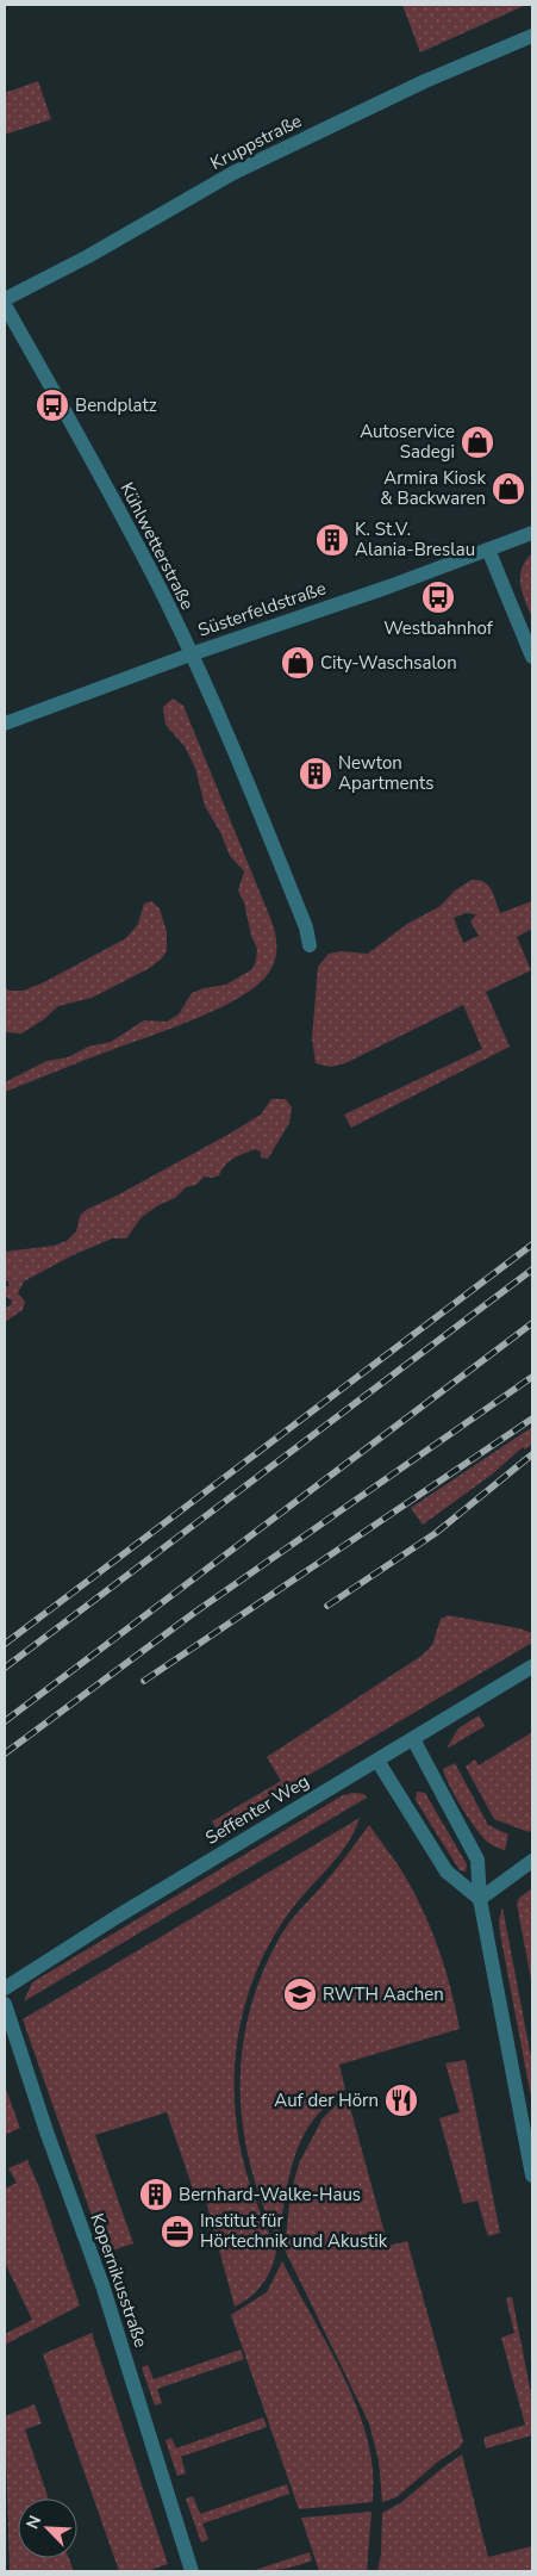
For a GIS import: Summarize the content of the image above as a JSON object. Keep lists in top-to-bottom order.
{
  "streets": {
    "street": [
      "Kruppstraße",
      "Kühlwetterstraße",
      "Süsterfeldstraße",
      "Seffenter Weg",
      "Kopernikusstraße"
    ]
  },
  "crossings": [
    ["Kühlwetterstraße", "Süsterfeldstraße"]
  ],
  "places": {
    "bus stop": ["Bendplatz", "Westbahnhof"],
    "shop": ["Autoservice Sadegi", "Armira Kiosk & Backwaren", "City-Waschsalon"],
    "building": ["K. St.V. Alania-Breslau", "Newton Apartments", "Bernhard-Walke-Haus"],
    "school or university": ["RWTH Aachen"],
    "restaurant": ["Auf der Hörn"],
    "office": ["Institut für Hörtechnik und Akustik"]
  },
  "north": "top left"
}
